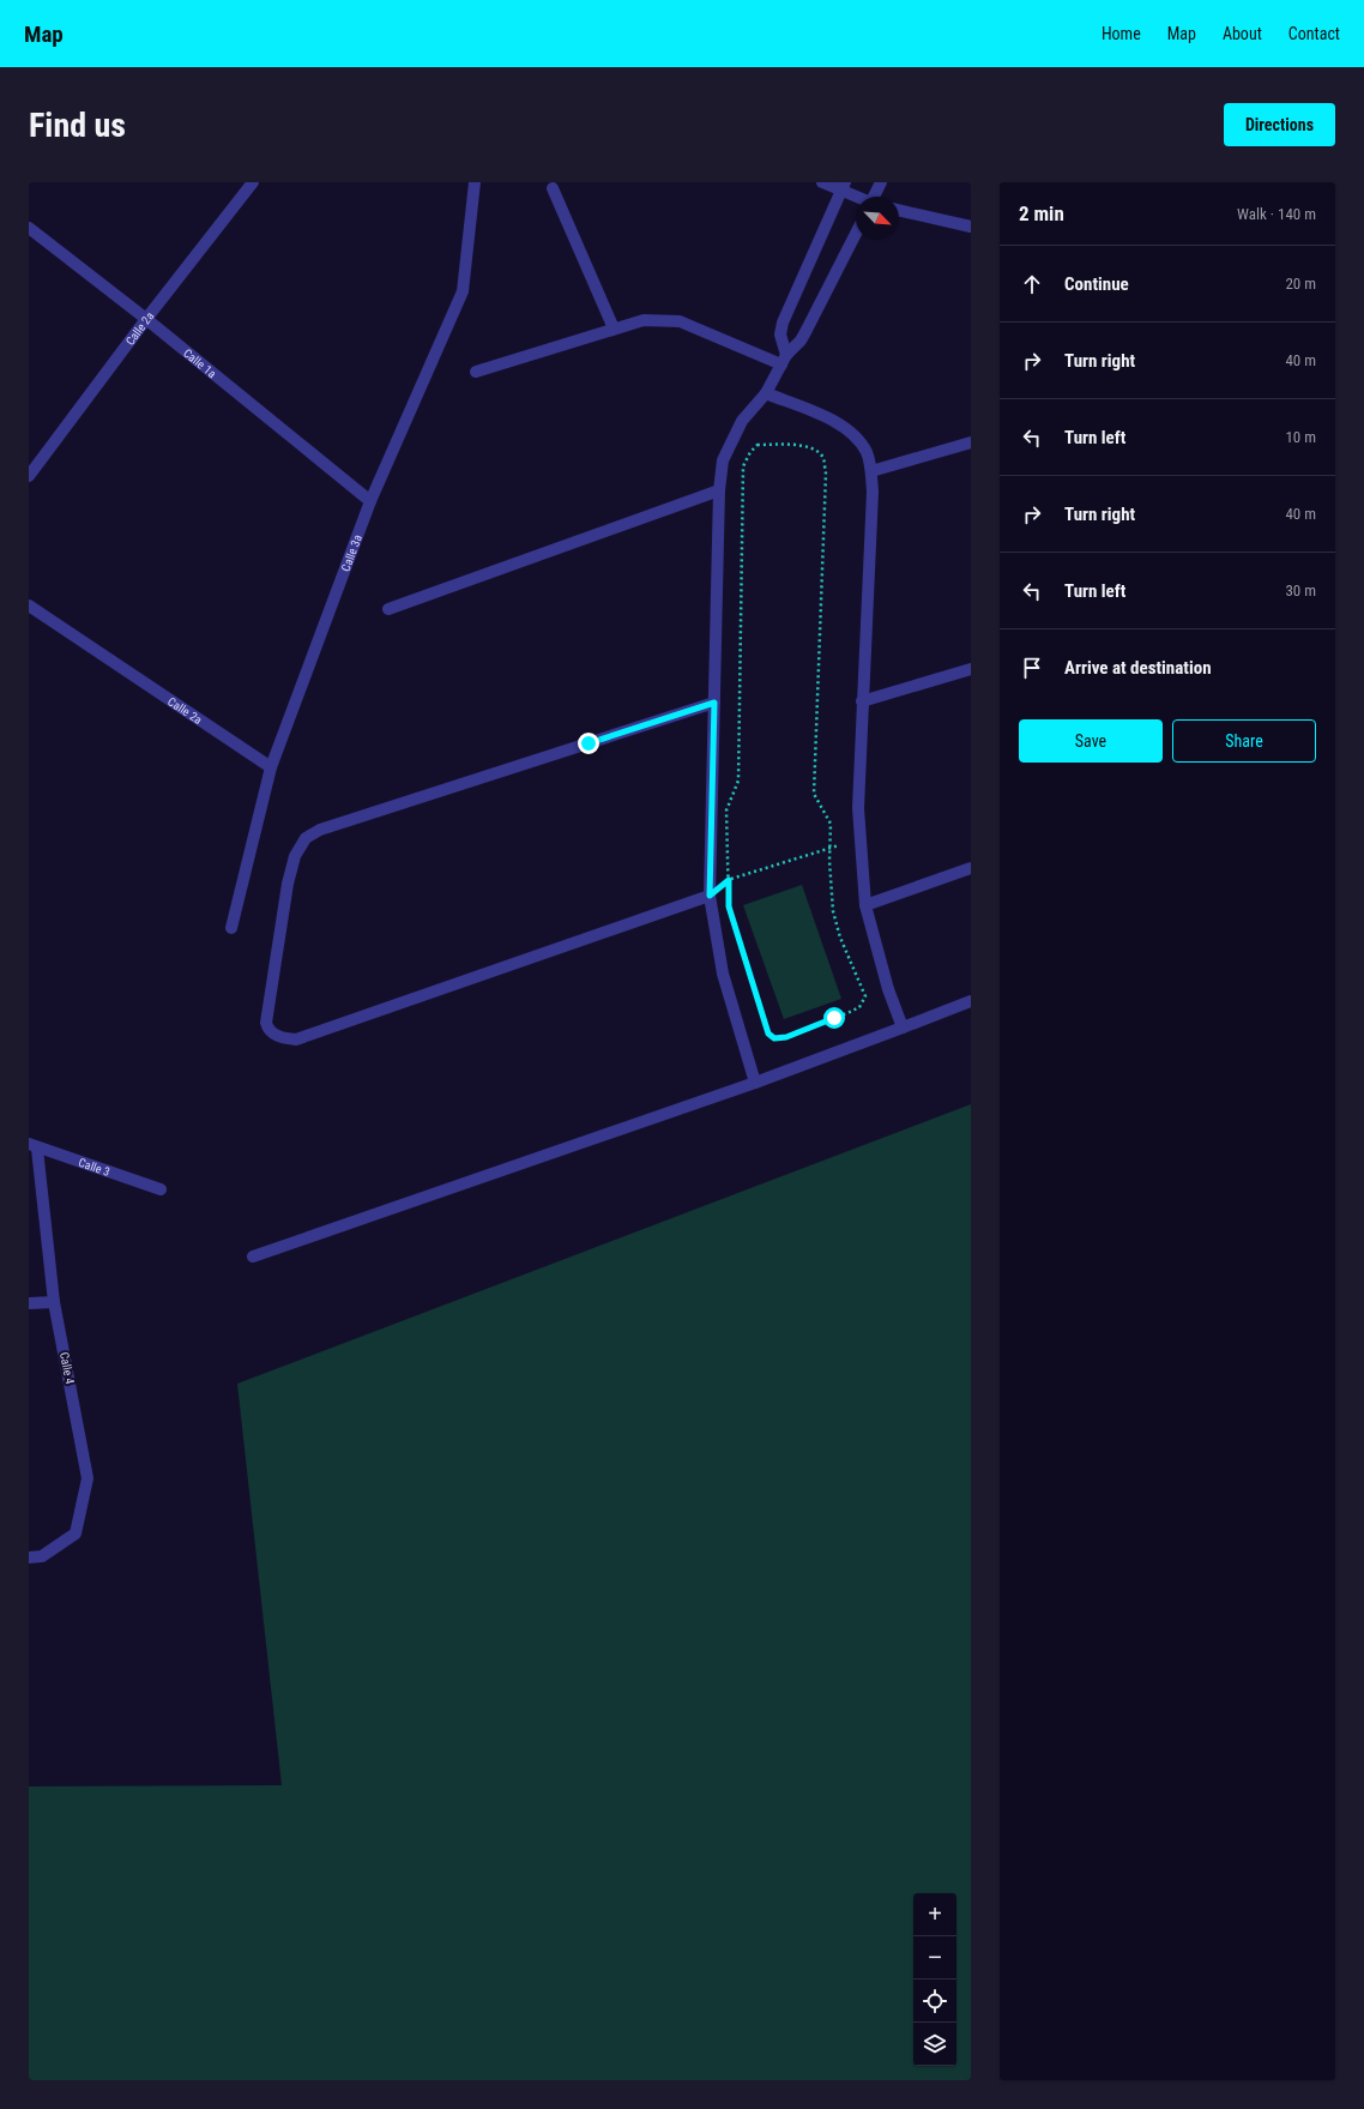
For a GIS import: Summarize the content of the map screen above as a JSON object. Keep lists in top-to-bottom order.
{
  "streets": {
    "street": [
      "Calle 2a",
      "Calle 1a",
      "Calle 3a",
      "Calle 3",
      "Calle 4"
    ]
  },
  "crossings": [
    ["Calle 2a", "Calle 1a"],
    ["Calle 2a", "Calle 3a"],
    ["Calle 1a", "Calle 3a"],
    ["Calle 3", "Calle 4"]
  ],
  "north": "bottom right",
  "page": {
    "header": "Map",
    "nav": [
      "Home",
      "Map",
      "About",
      "Contact"
    ],
    "buttons": [
      "Directions",
      ["Save", "Share"]
    ],
    "title": "Find us",
    "heading": ["2 min", "Walk · 140 m"],
    "list": [
      ["Continue", "20 m"],
      ["Turn right", "40 m"],
      ["Turn left", "10 m"],
      ["Turn right", "40 m"],
      ["Turn left", "30 m"],
      "Arrive at destination"
    ],
    "map_buttons": ["+", "−"]
  }
}
